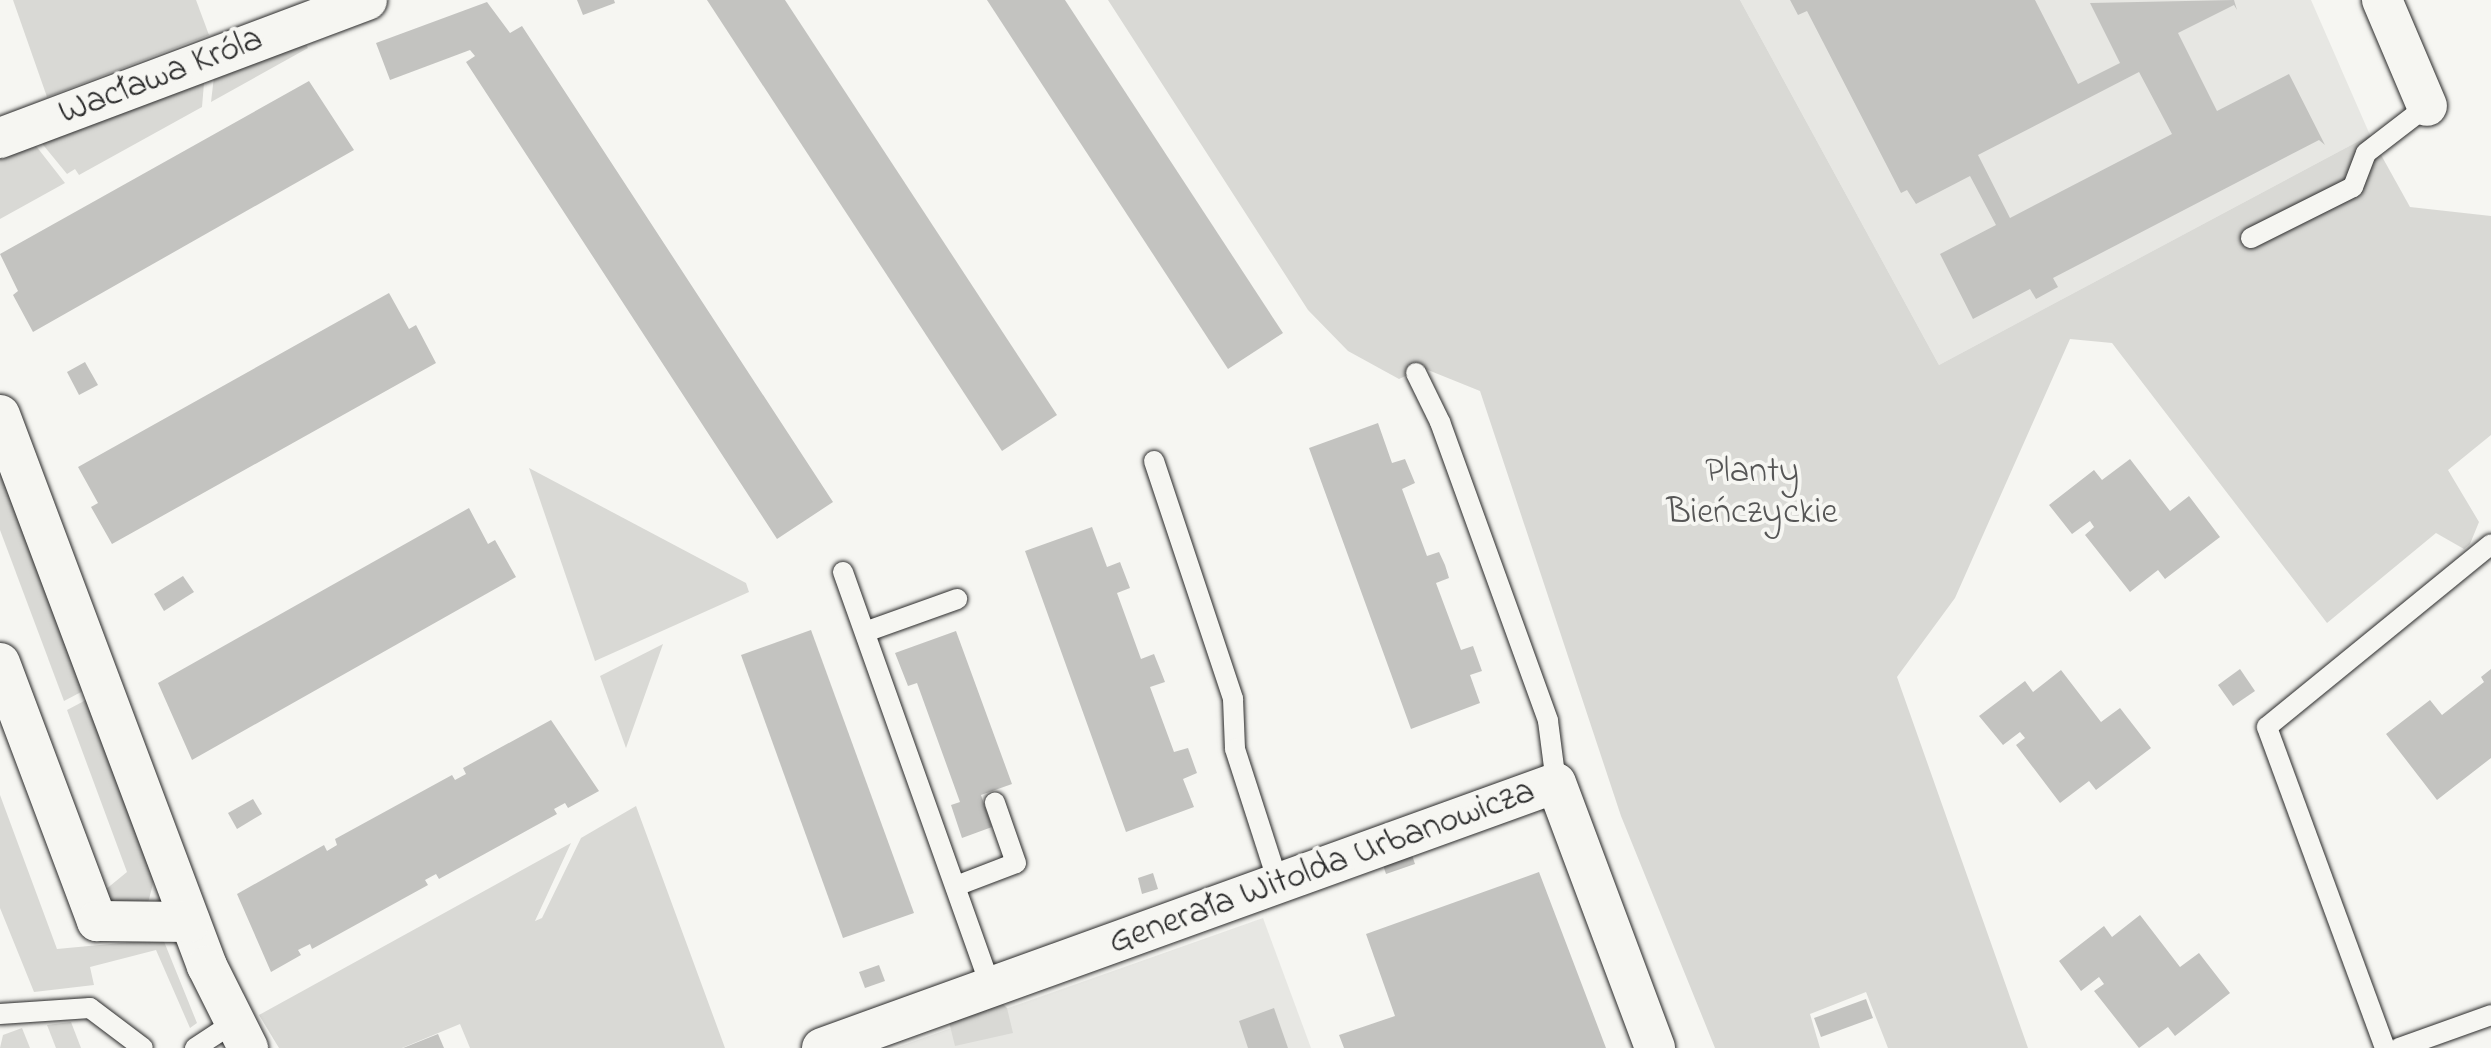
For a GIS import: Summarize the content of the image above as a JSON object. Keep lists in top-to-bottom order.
{
  "streets": {
    "street": ["Wacława Króla", "Generała Witolda Urbanowicza"]
  },
  "parks": ["Planty Bieńczyckie"]
}
